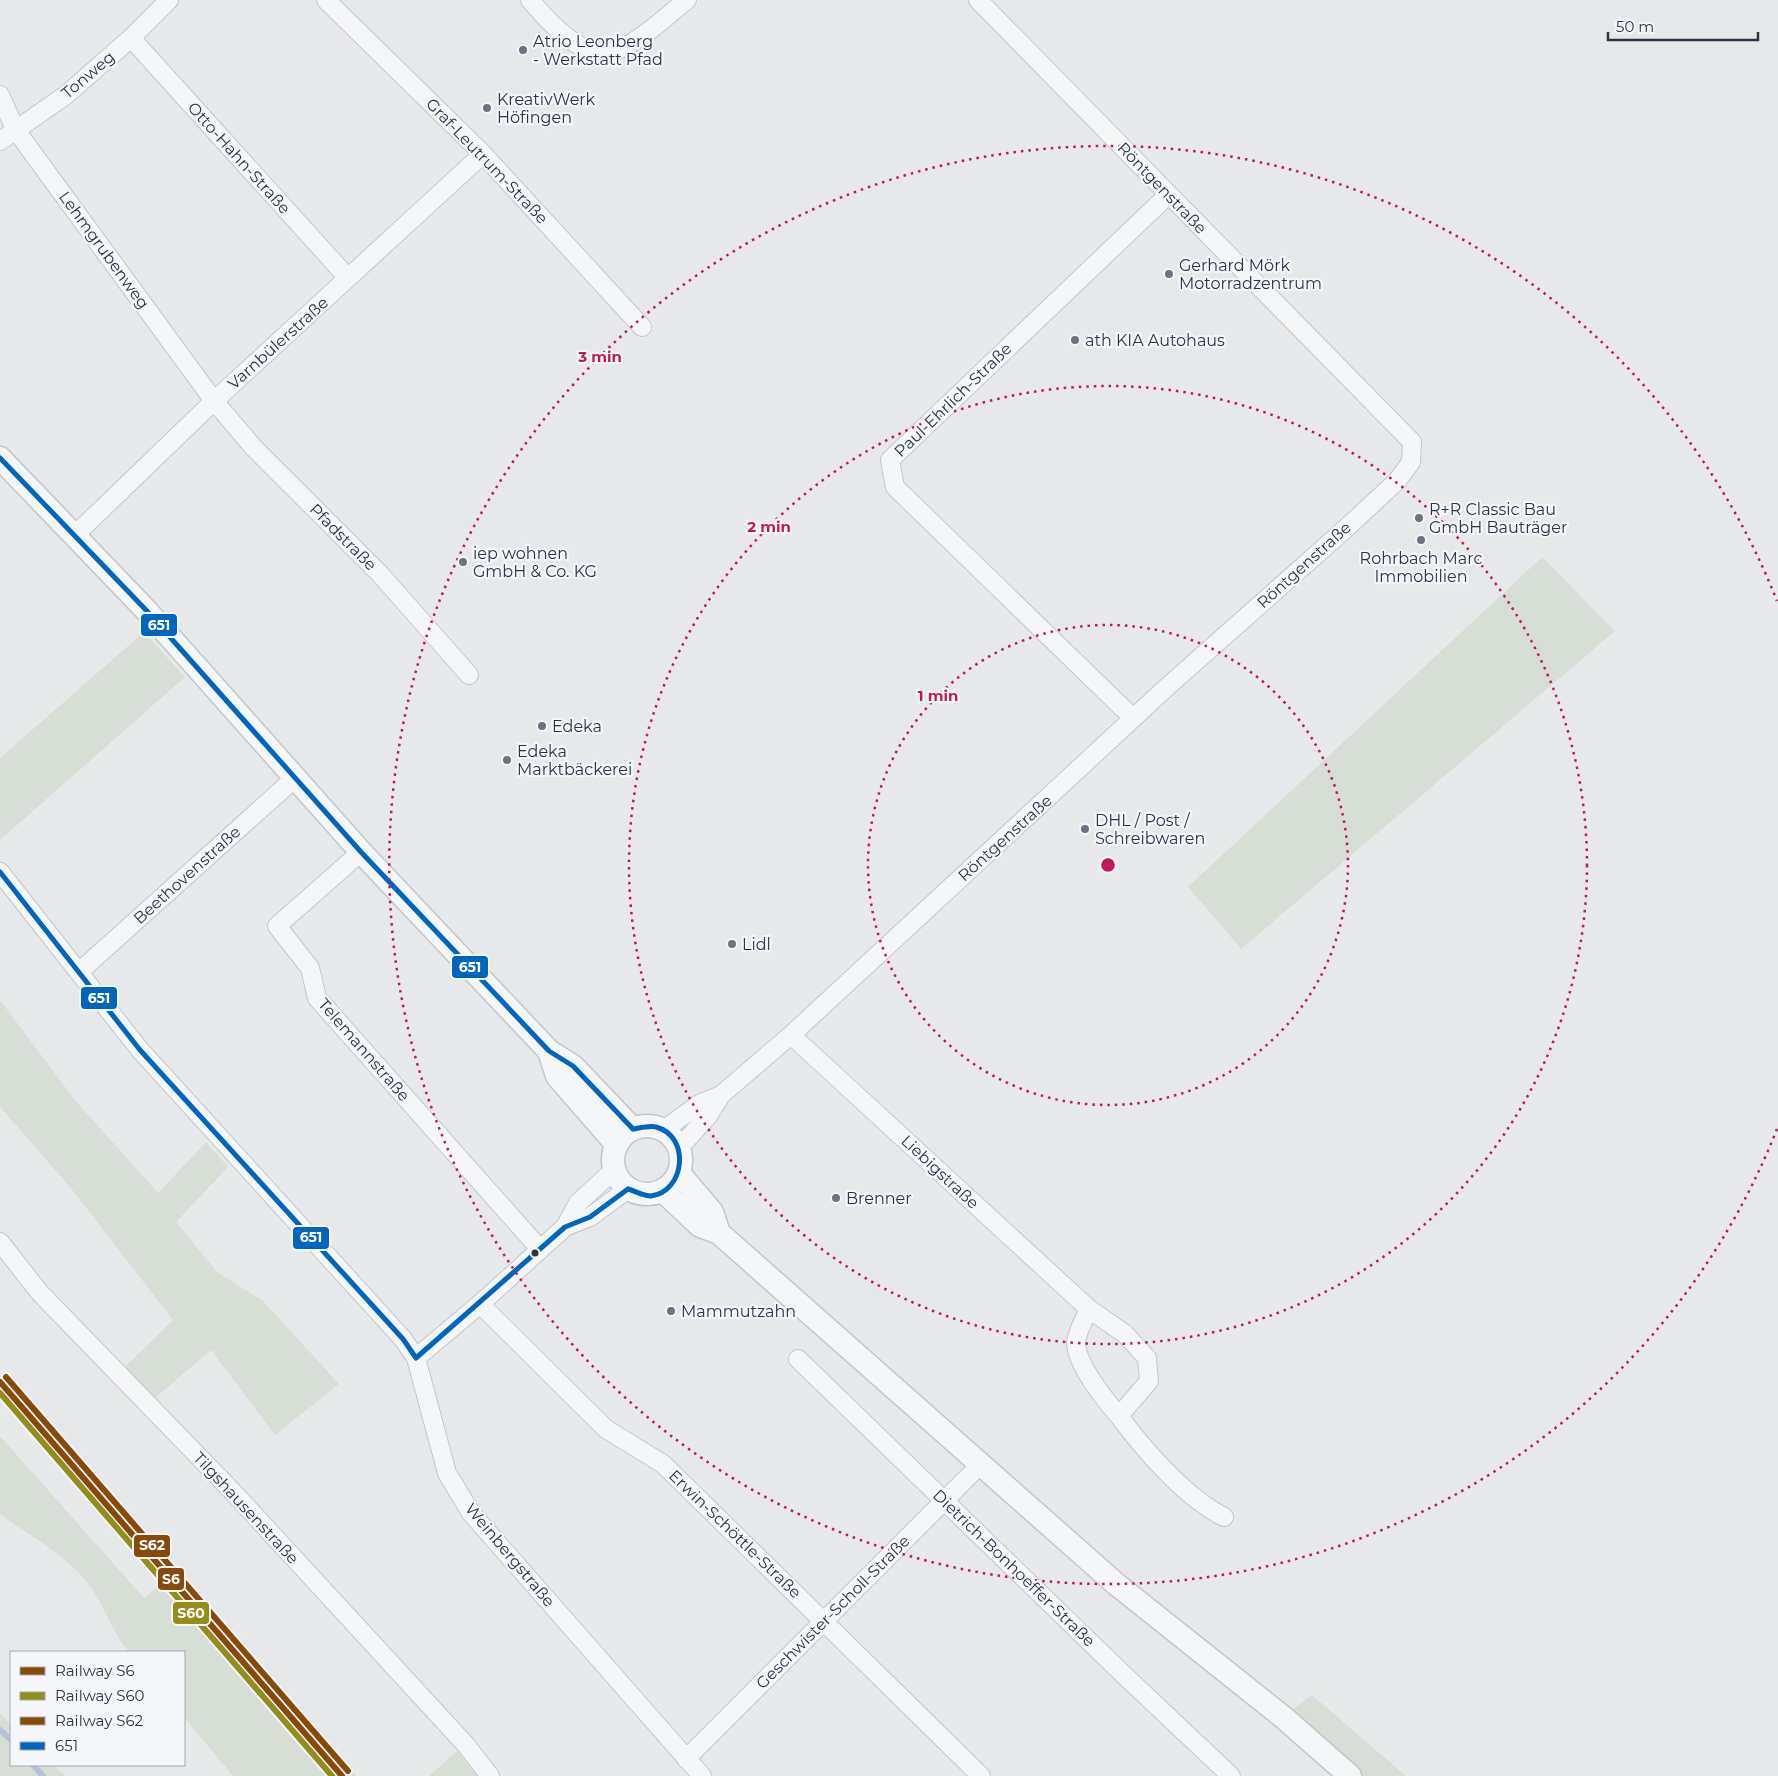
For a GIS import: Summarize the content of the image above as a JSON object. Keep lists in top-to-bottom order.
{
  "streets": {
    "street": [
      "Tonweg",
      "Otto-Hahn-Straße",
      "Graf-Leutrum-Straße",
      "Röntgenstraße",
      "Lehmgrubenweg",
      "Varnbülerstraße",
      "Paul-Ehrlich-Straße",
      "Pfadstraße",
      "Beethovenstraße",
      "Telemannstraße",
      "Liebigstraße",
      "Tilgshausenstraße",
      "Erwin-Schöttle-Straße",
      "Weinbergstraße",
      "Dietrich-Bonhoeffer-Straße",
      "Geschwister-Scholl-Straße"
    ]
  },
  "crossings": [
    ["Tonweg", "Otto-Hahn-Straße"],
    ["Tonweg", "Lehmgrubenweg"],
    ["Otto-Hahn-Straße", "Varnbülerstraße"],
    ["Graf-Leutrum-Straße", "Varnbülerstraße"],
    ["Röntgenstraße", "Paul-Ehrlich-Straße"],
    ["Röntgenstraße", "Liebigstraße"],
    ["Lehmgrubenweg", "Varnbülerstraße"],
    ["Lehmgrubenweg", "Pfadstraße"],
    ["Varnbülerstraße", "Pfadstraße"],
    ["Beethovenstraße", "Weinbergstraße"],
    ["Erwin-Schöttle-Straße", "Geschwister-Scholl-Straße"],
    ["Weinbergstraße", "Geschwister-Scholl-Straße"],
    ["Dietrich-Bonhoeffer-Straße", "Geschwister-Scholl-Straße"]
  ],
  "places": [
    "Atrio Leonberg - Werkstatt Pfad",
    "KreativWerk Höfingen",
    "Gerhard Mörk Motorradzentrum",
    "ath KIA Autohaus",
    "R+R Classic Bau GmbH Bauträger",
    "Rohrbach Marc Immobilien",
    "iep wohnen GmbH & Co. KG",
    "Edeka",
    "Edeka Marktbäckerei",
    "DHL / Post / Schreibwaren",
    "Lidl",
    "Brenner",
    "Mammutzahn"
  ],
  "lines": [
    "transit line 651",
    "rail line S62",
    "rail line S6",
    "rail line S60"
  ],
  "legend": [
    "Railway S6",
    "Railway S60",
    "Railway S62",
    "651"
  ],
  "scale_bar": "50 m",
  "rings": ["3 min", "2 min", "1 min"]
}
